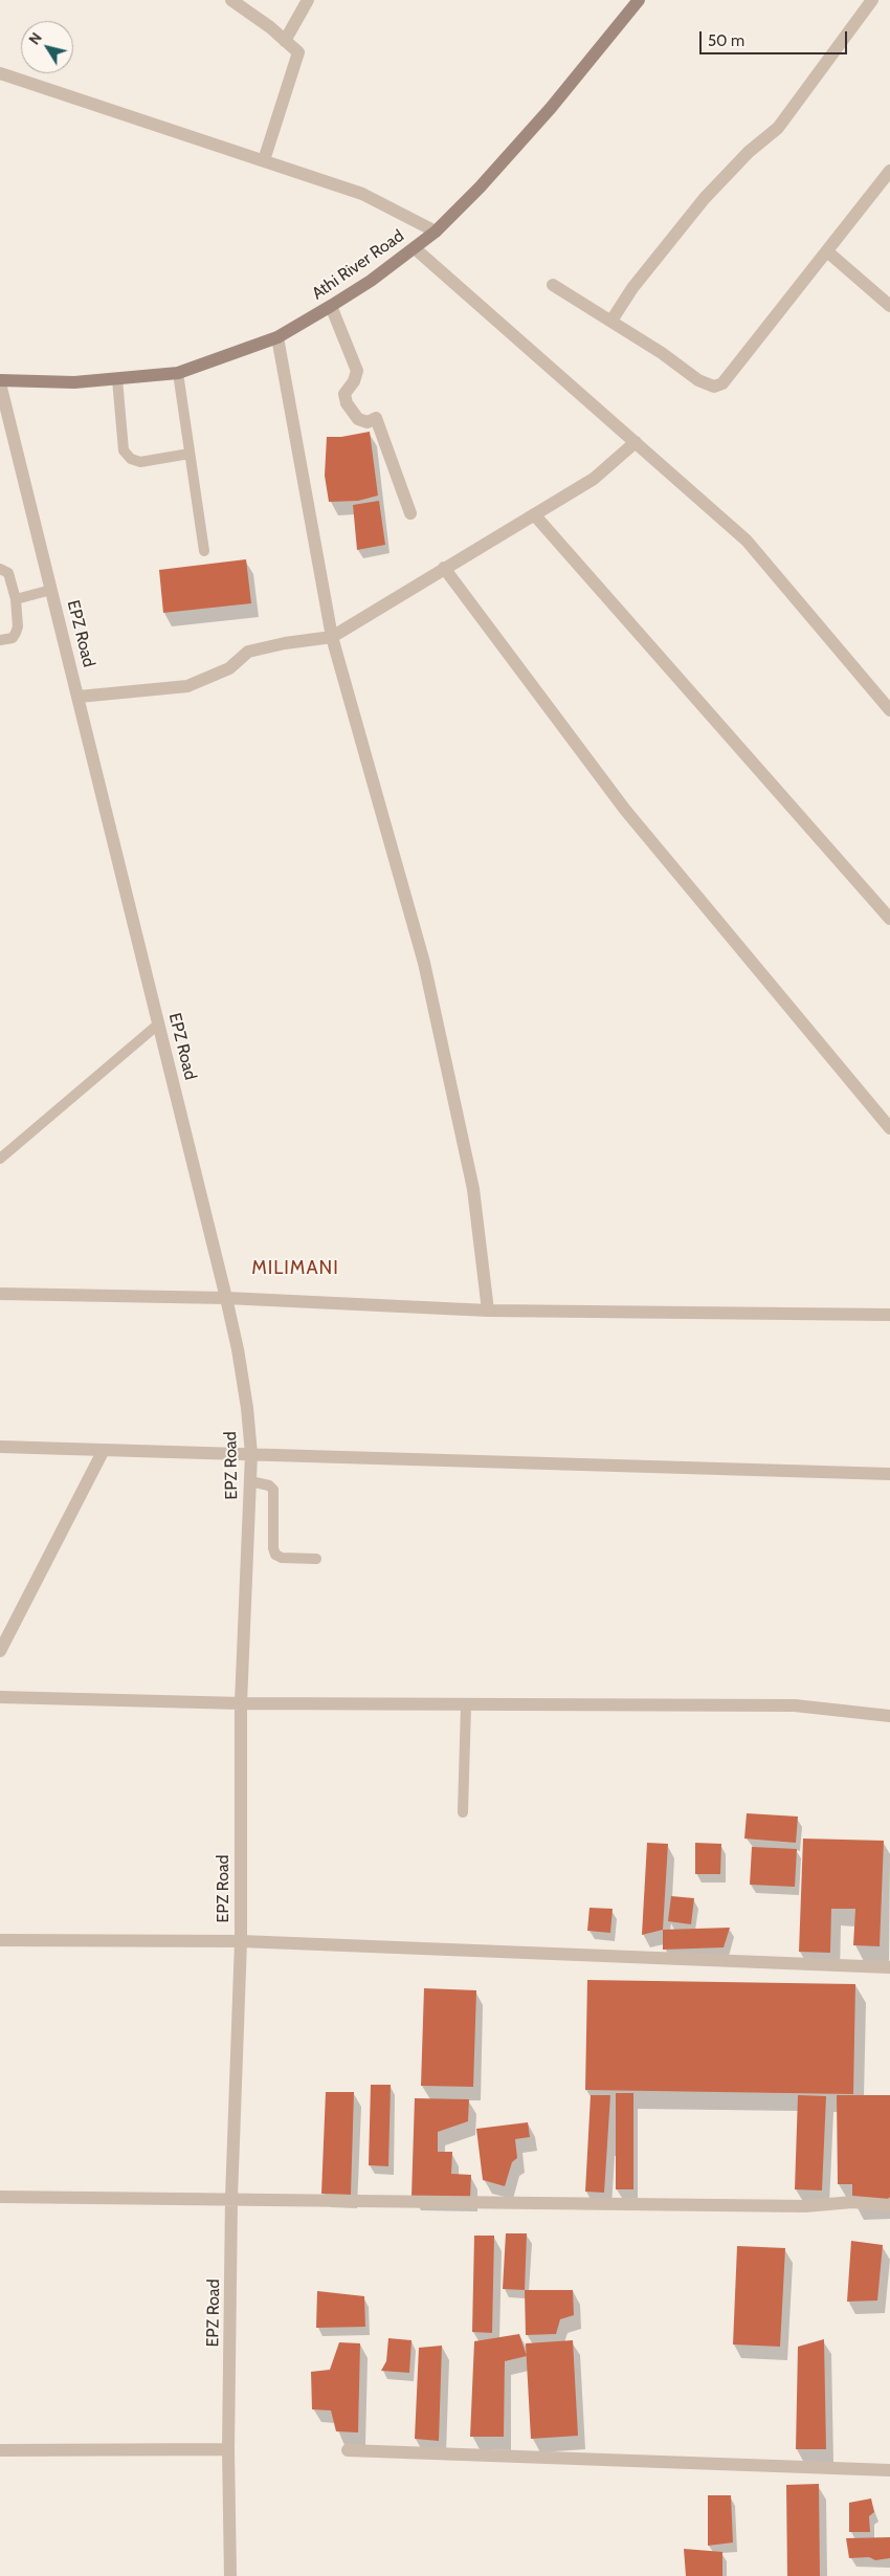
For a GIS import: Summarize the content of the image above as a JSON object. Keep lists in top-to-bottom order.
{
  "streets": {
    "main road": ["Athi River Road"],
    "street": ["EPZ Road"]
  },
  "crossings": [
    ["Athi River Road", "EPZ Road"]
  ],
  "districts": ["MILIMANI"],
  "scale_bar": "50 m",
  "north": "top left"
}
